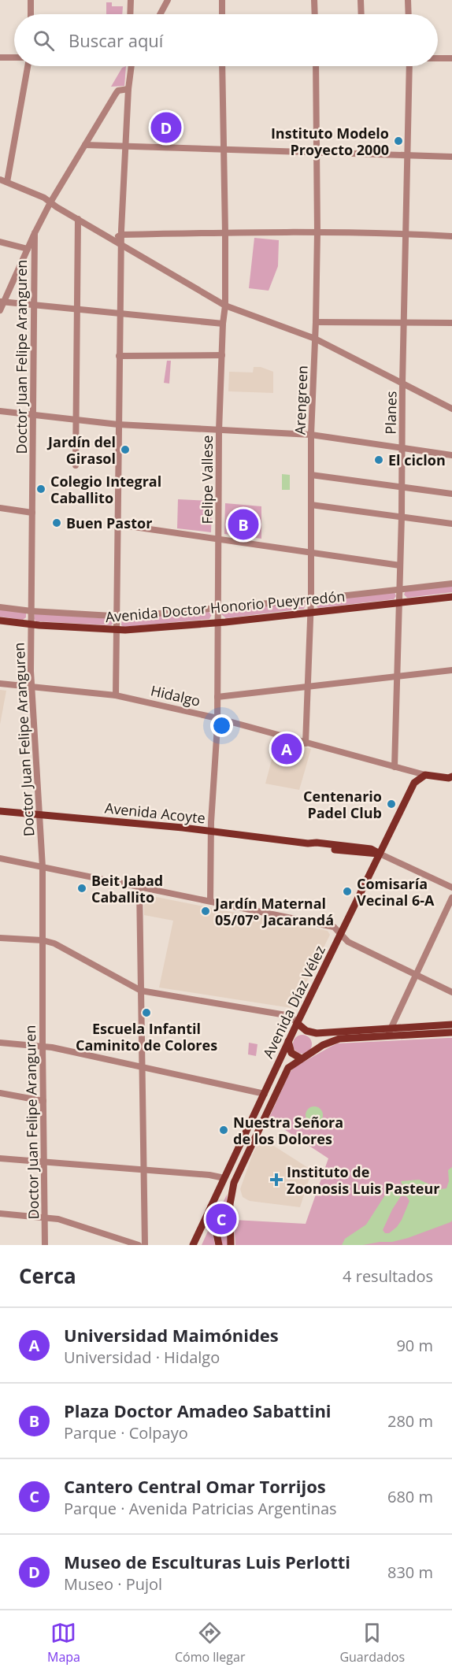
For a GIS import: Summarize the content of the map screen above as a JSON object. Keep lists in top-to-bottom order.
{
  "streets": {
    "main road": [
      "Avenida Doctor Honorio Pueyrredón",
      "Hidalgo",
      "Avenida Acoyte",
      "Avenida Díaz Vélez"
    ],
    "street": [
      "Doctor Juan Felipe Aranguren",
      "Arengreen",
      "Planes",
      "Felipe Vallese"
    ]
  },
  "crossings": [
    ["Doctor Juan Felipe Aranguren", "Avenida Doctor Honorio Pueyrredón"],
    ["Doctor Juan Felipe Aranguren", "Hidalgo"],
    ["Doctor Juan Felipe Aranguren", "Avenida Acoyte"],
    ["Arengreen", "Avenida Doctor Honorio Pueyrredón"],
    ["Arengreen", "Hidalgo"],
    ["Planes", "Avenida Doctor Honorio Pueyrredón"],
    ["Planes", "Hidalgo"],
    ["Felipe Vallese", "Avenida Doctor Honorio Pueyrredón"],
    ["Felipe Vallese", "Hidalgo"],
    ["Felipe Vallese", "Avenida Acoyte"],
    ["Hidalgo", "Avenida Díaz Vélez"],
    ["Avenida Acoyte", "Avenida Díaz Vélez"]
  ],
  "places": {
    "other": [
      "Instituto Modelo Proyecto 2000",
      "Jardín del Girasol",
      "El ciclon",
      "Colegio Integral Caballito",
      "Buen Pastor",
      "Centenario Padel Club",
      "Beit Jabad Caballito",
      "Comisaría Vecinal 6-A",
      "Jardín Maternal 05/07° Jacarandá",
      "Escuela Infantil Caminito de Colores",
      "Nuestra Señora de los Dolores"
    ],
    "health": ["Instituto de Zoonosis Luis Pasteur"]
  },
  "page": {
    "search": "Buscar aquí",
    "pins": [
      "D",
      "B",
      "A",
      "C"
    ],
    "heading": ["Cerca", "4 resultados"],
    "list": [
      {
        "mark": "A",
        "name": "Universidad Maimónides",
        "note": "Universidad · Hidalgo",
        "value": "90 m"
      },
      {
        "mark": "B",
        "name": "Plaza Doctor Amadeo Sabattini",
        "note": "Parque · Colpayo",
        "value": "280 m"
      },
      {
        "mark": "C",
        "name": "Cantero Central Omar Torrijos",
        "note": "Parque · Avenida Patricias Argentinas",
        "value": "680 m"
      },
      {
        "mark": "D",
        "name": "Museo de Esculturas Luis Perlotti",
        "note": "Museo · Pujol",
        "value": "830 m"
      }
    ],
    "nav": ["Mapa", "Cómo llegar", "Guardados"]
  }
}
